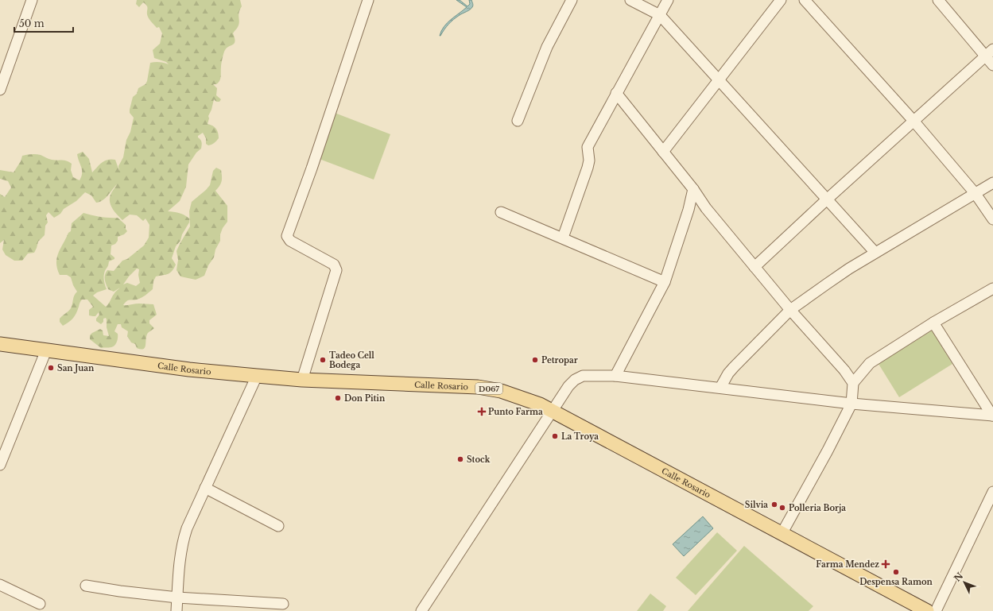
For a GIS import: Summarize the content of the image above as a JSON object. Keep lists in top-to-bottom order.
{
  "streets": {
    "main road": ["Calle Rosario", "D067"]
  },
  "places": {
    "other": [
      "Tadeo Cell Bodega",
      "Petropar",
      "San Juan",
      "Don Pitin",
      "La Troya",
      "Stock",
      "Silvia",
      "Polleria Borja",
      "Despensa Ramon"
    ],
    "health": ["Punto Farma", "Farma Mendez"]
  },
  "scale_bar": "50 m",
  "north": "top left"
}
